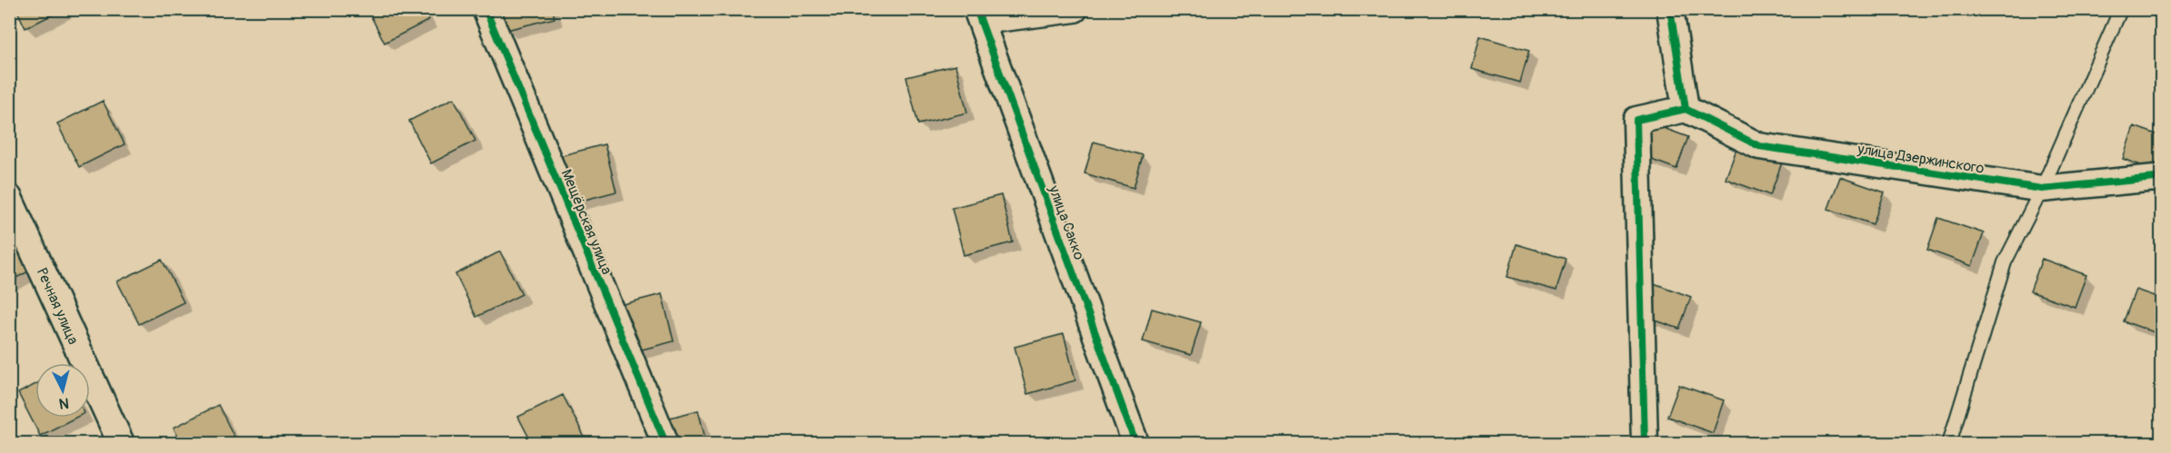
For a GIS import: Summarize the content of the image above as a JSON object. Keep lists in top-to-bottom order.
{
  "streets": {
    "street": [
      "улица Дзержинского",
      "Мещёрская улица",
      "улица Сакко",
      "Речная улица"
    ]
  },
  "north": "bottom"
}
